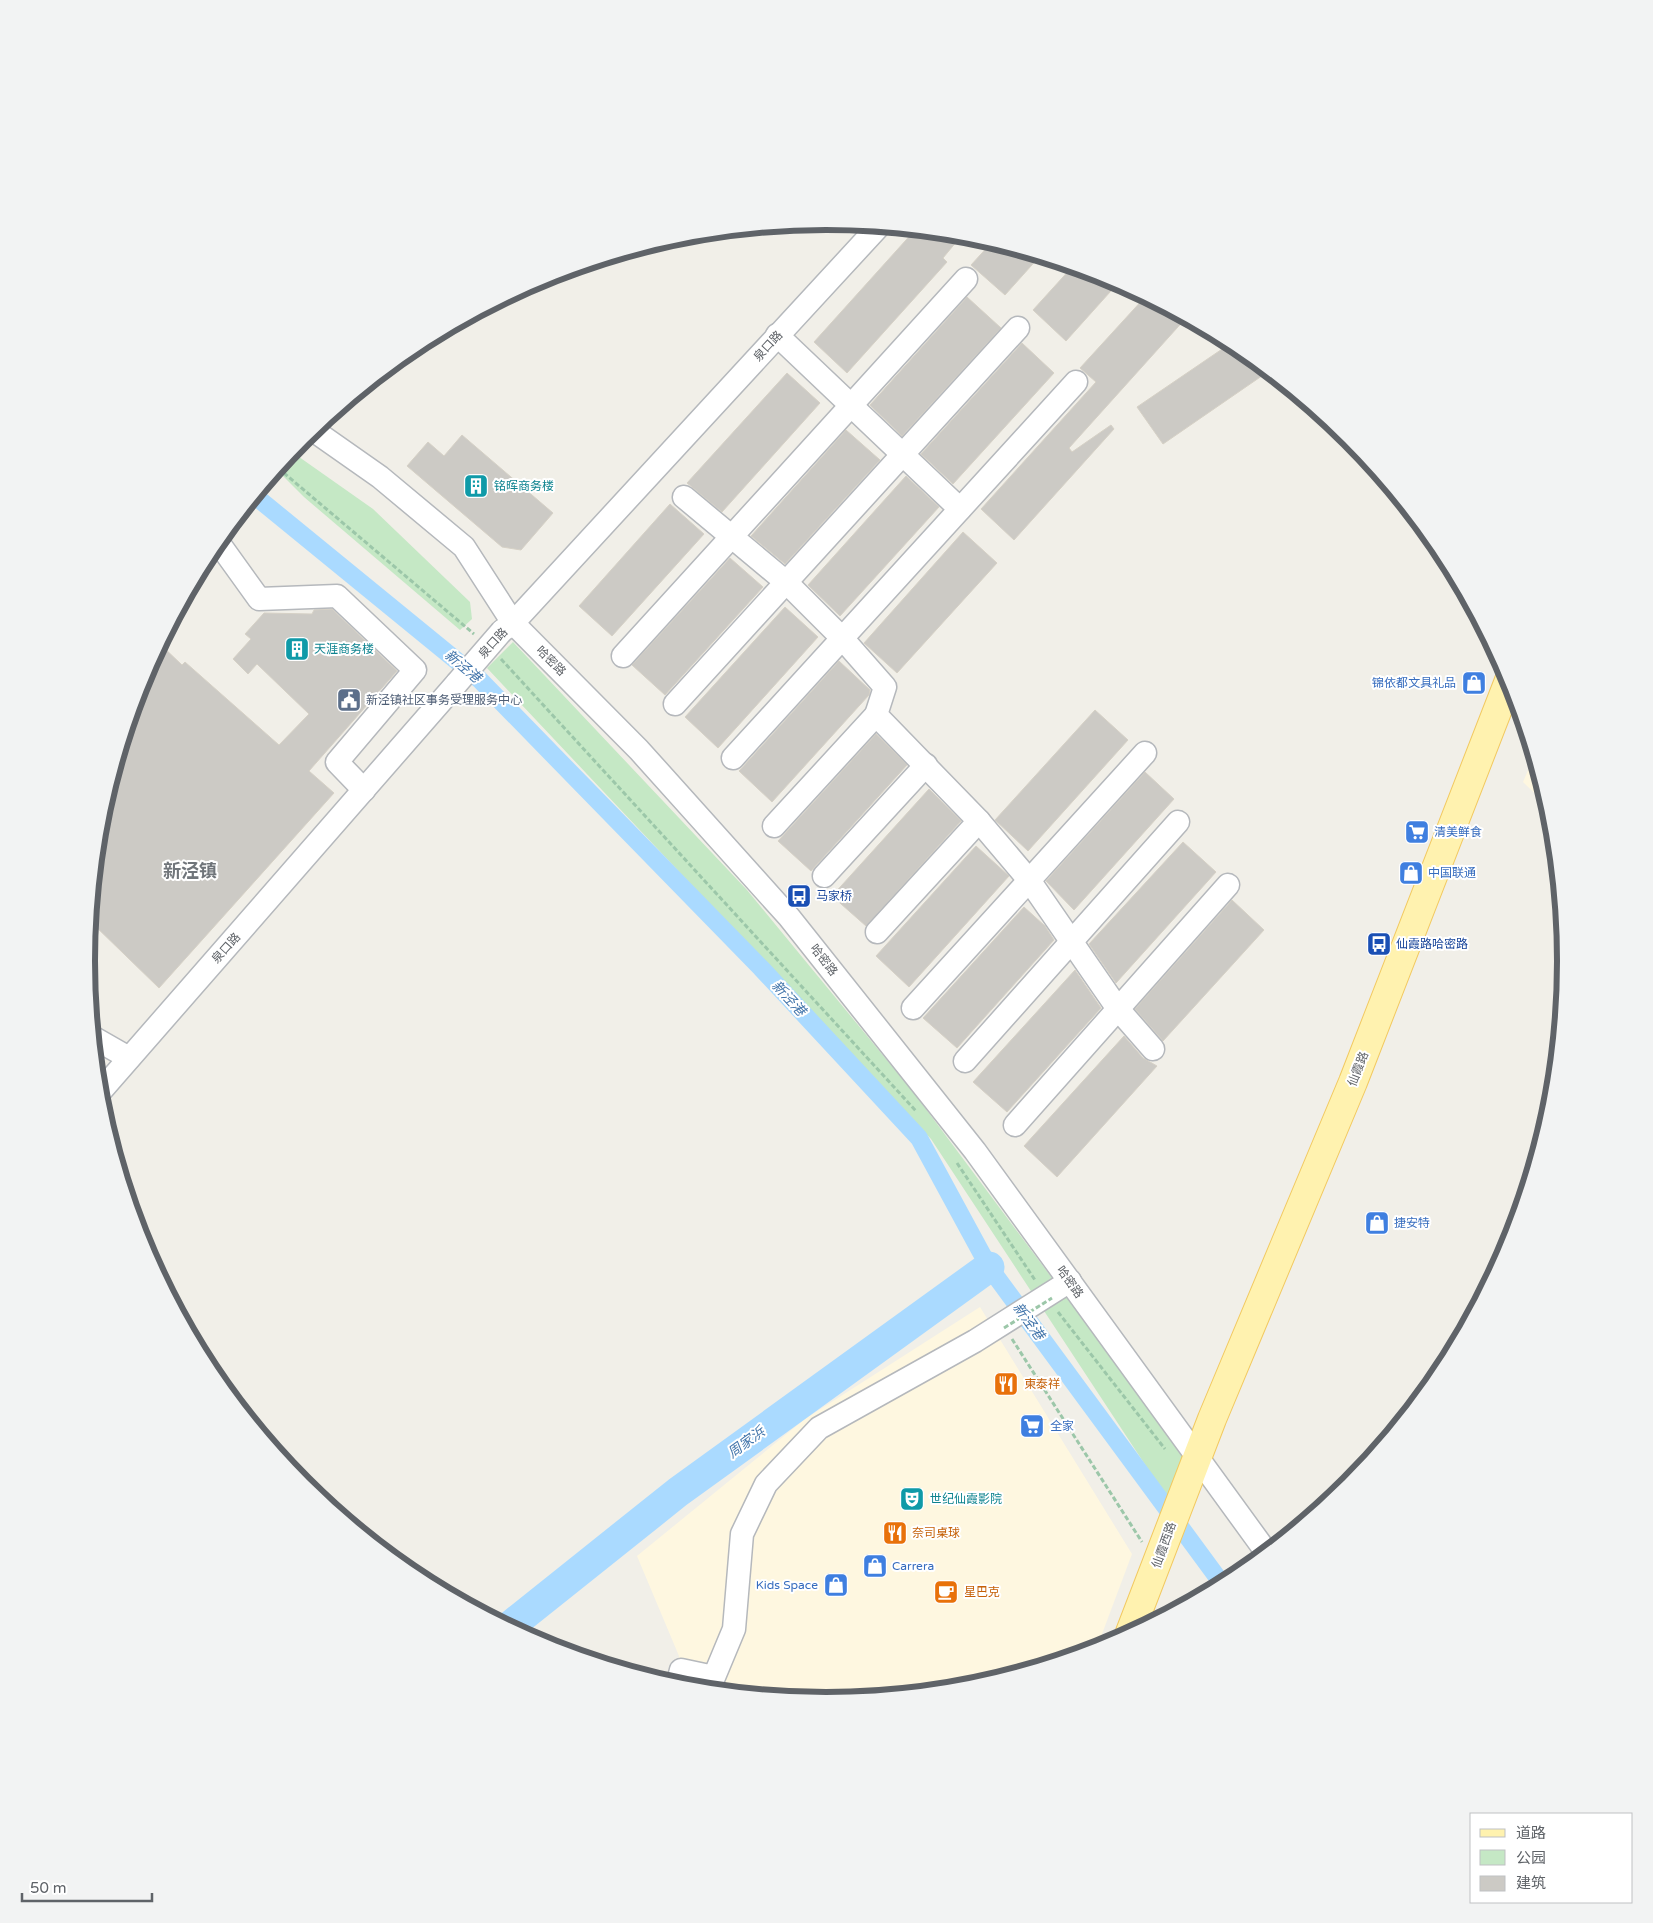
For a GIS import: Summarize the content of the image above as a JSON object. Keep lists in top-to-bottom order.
{
  "streets": {
    "main road": ["仙霞路", "仙霞西路"],
    "street": ["泉口路", "哈密路"]
  },
  "crossings": [
    ["泉口路", "哈密路"],
    ["哈密路", "仙霞路"],
    ["哈密路", "仙霞西路"],
    ["仙霞路", "仙霞西路"]
  ],
  "districts": ["新泾镇"],
  "water": ["新泾港", "周家浜"],
  "places": {
    "building": ["铭晖商务楼", "天涯商务楼"],
    "shop": [
      "锦依都文具礼品",
      "中国联通",
      "捷安特",
      "Carrera",
      "Kids Space"
    ],
    "public building": ["新泾镇社区事务受理服务中心"],
    "supermarket": ["清美鲜食", "全家"],
    "bus stop": ["马家桥", "仙霞路哈密路"],
    "restaurant": ["東泰祥", "奈司桌球"],
    "theatre": ["世纪仙霞影院"],
    "cafe": ["星巴克"]
  },
  "legend": ["道路", "公园", "建筑"],
  "scale_bar": "50 m"
}
